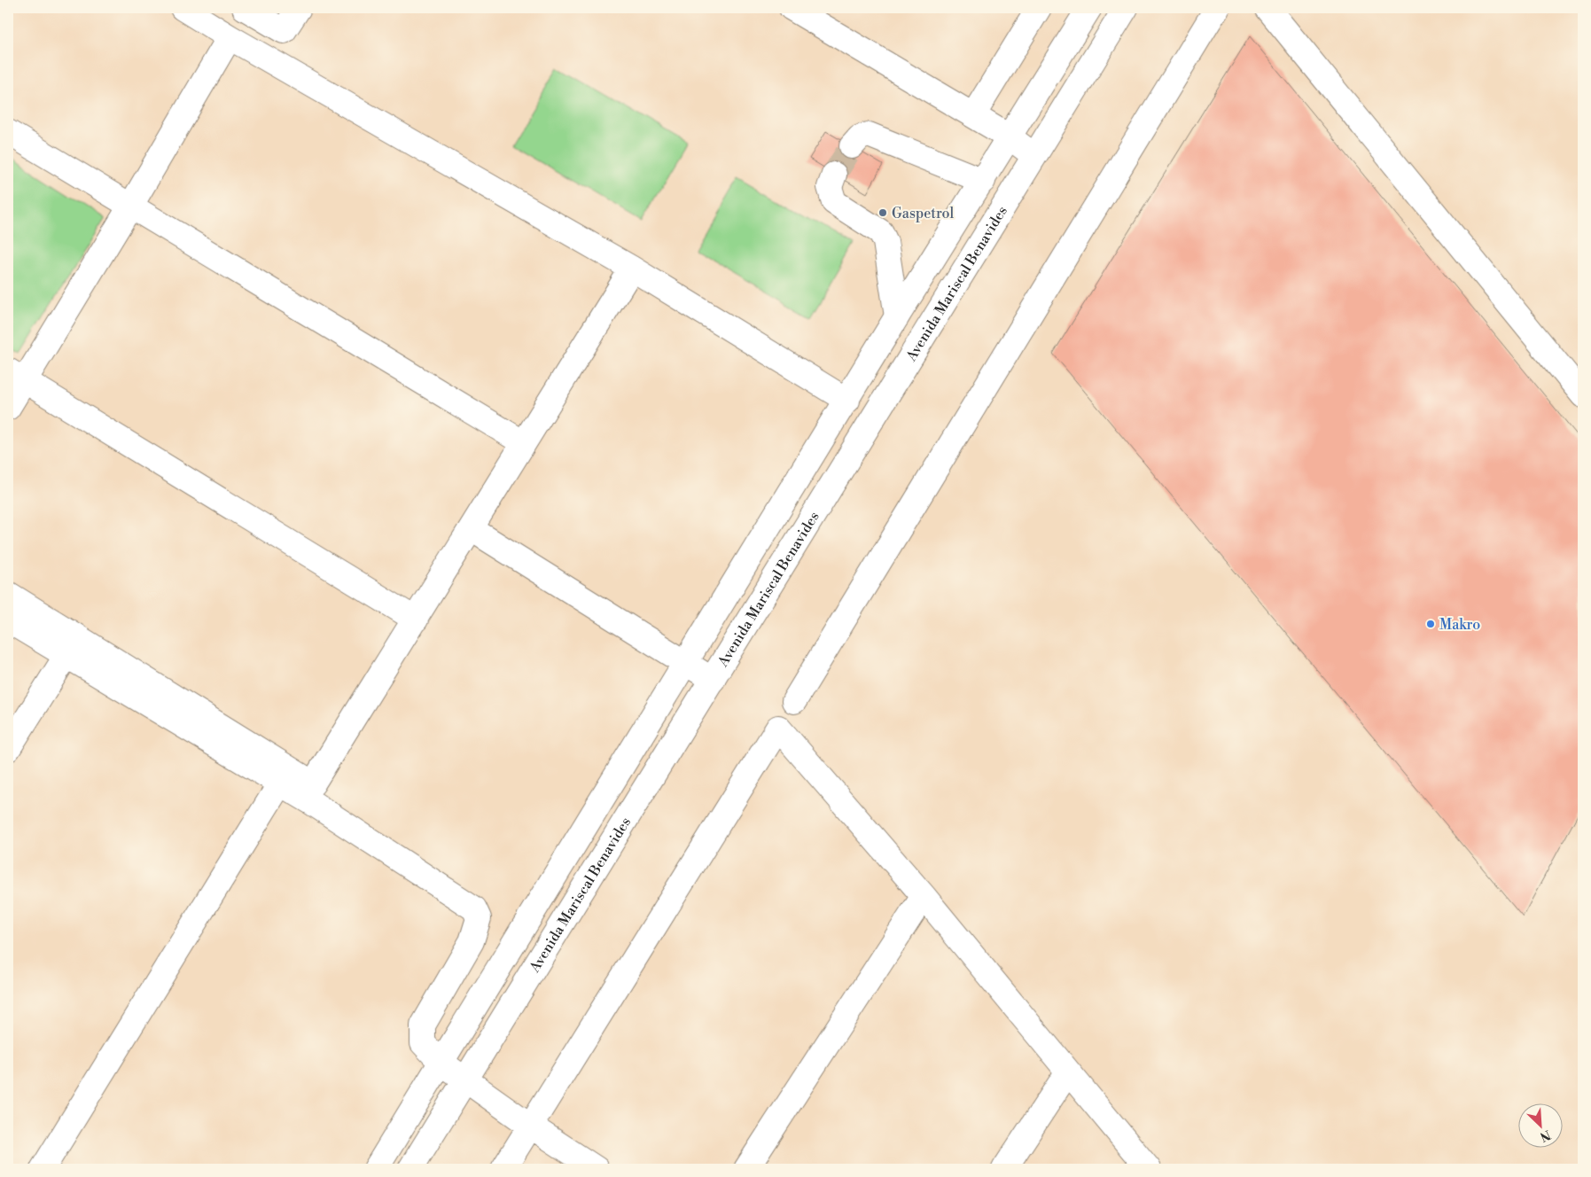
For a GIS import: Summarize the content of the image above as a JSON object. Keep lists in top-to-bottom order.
{
  "streets": {
    "main road": ["Avenida Mariscal Benavides"]
  },
  "places": ["Gaspetrol", "Makro"],
  "north": "bottom right"
}
